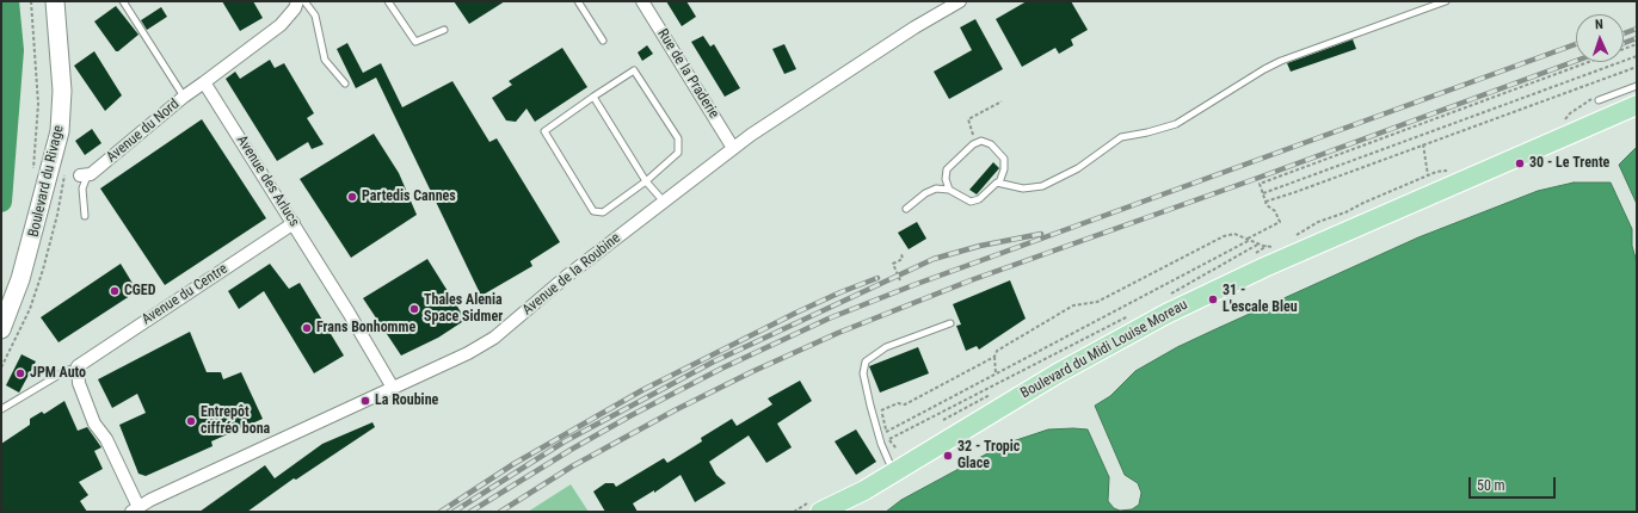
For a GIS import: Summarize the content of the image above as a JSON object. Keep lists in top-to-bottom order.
{
  "streets": {
    "main road": ["Boulevard du Rivage", "Boulevard du Midi Louise Moreau"],
    "street": [
      "Rue de la Praderie",
      "Avenue du Nord",
      "Avenue des Arlucs",
      "Avenue de la Roubine",
      "Avenue du Centre"
    ]
  },
  "crossings": [
    ["Rue de la Praderie", "Avenue de la Roubine"],
    ["Avenue du Nord", "Avenue des Arlucs"],
    ["Avenue des Arlucs", "Avenue de la Roubine"],
    ["Avenue des Arlucs", "Avenue du Centre"]
  ],
  "places": [
    "30 - Le Trente",
    "Partedis Cannes",
    "CGED",
    "31 - L'escale Bleu",
    "Thales Alenia Space Sidmer",
    "Frans Bonhomme",
    "JPM Auto",
    "La Roubine",
    "Entrepôt ciffréo bona",
    "32 - Tropic Glace"
  ],
  "scale_bar": "50 m",
  "north": "top"
}
